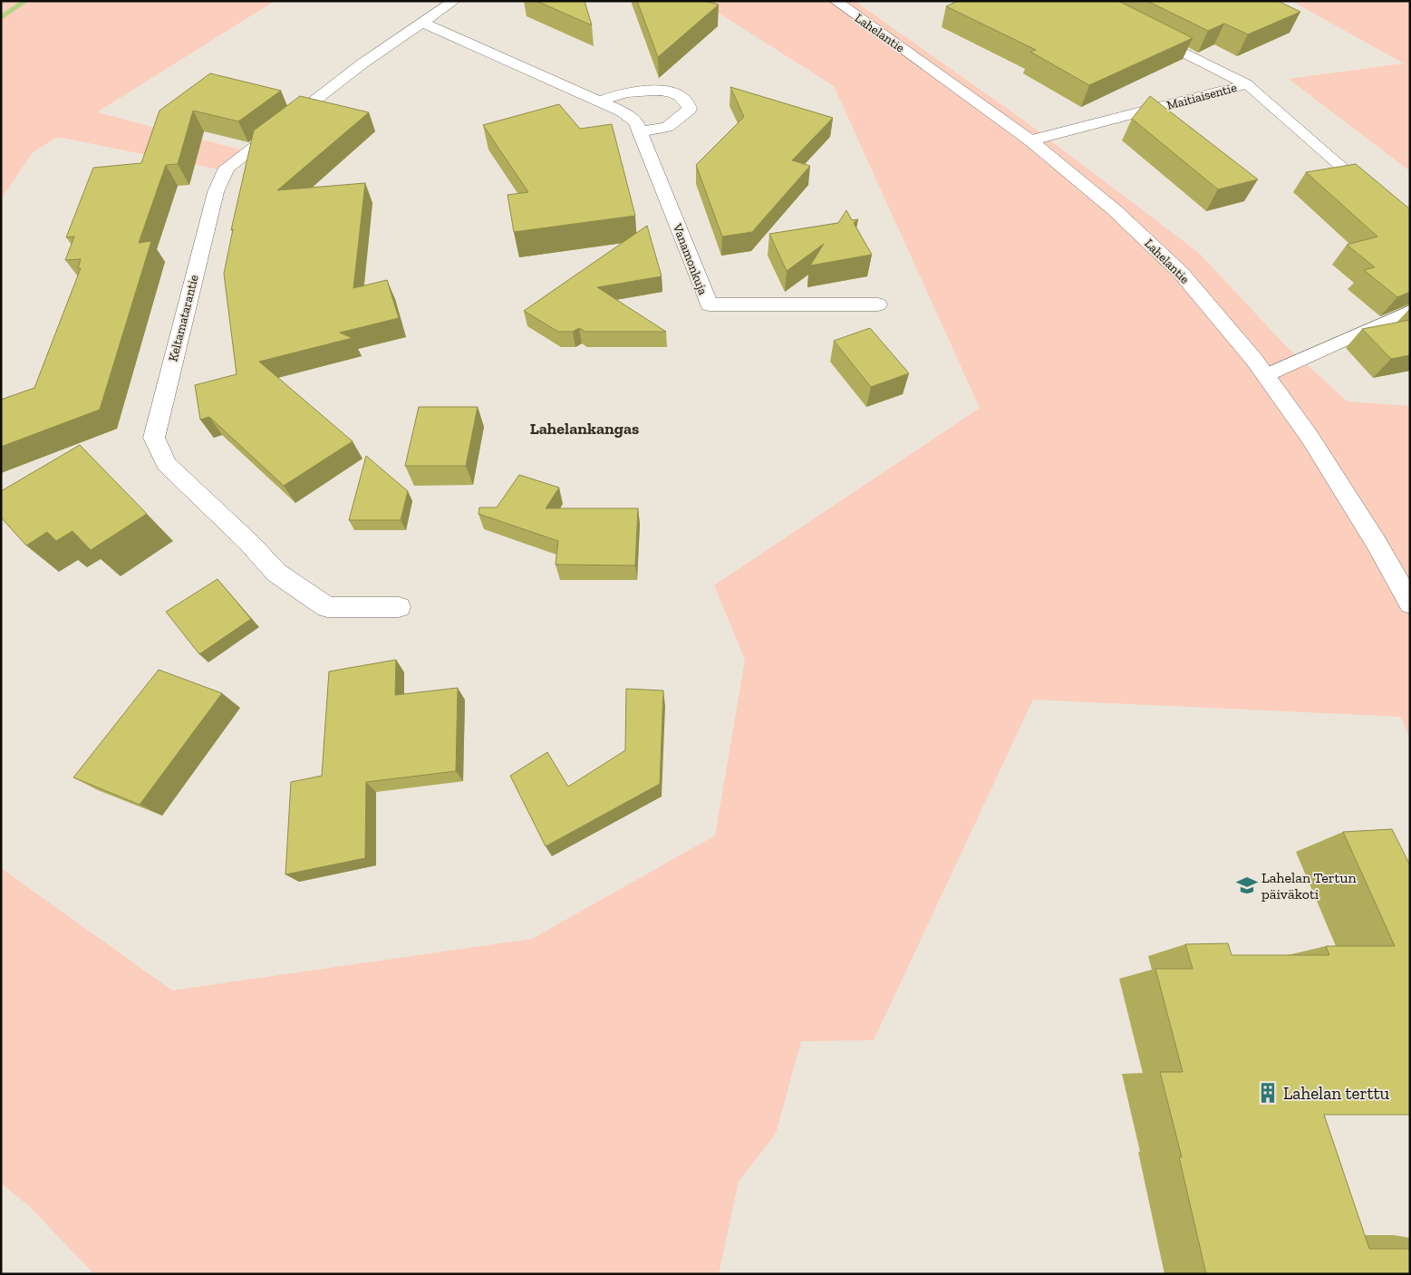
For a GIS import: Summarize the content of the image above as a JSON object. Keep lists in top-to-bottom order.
{
  "streets": {
    "street": [
      "Lahelantie",
      "Maitiaisentie",
      "Vanamonkuja",
      "Keltamatarantie"
    ]
  },
  "crossings": [
    ["Lahelantie", "Maitiaisentie"],
    ["Vanamonkuja", "Keltamatarantie"]
  ],
  "districts": ["Lahelankangas"],
  "places": {
    "school or university": ["Lahelan Tertun päiväkoti"],
    "building": ["Lahelan terttu"]
  }
}
